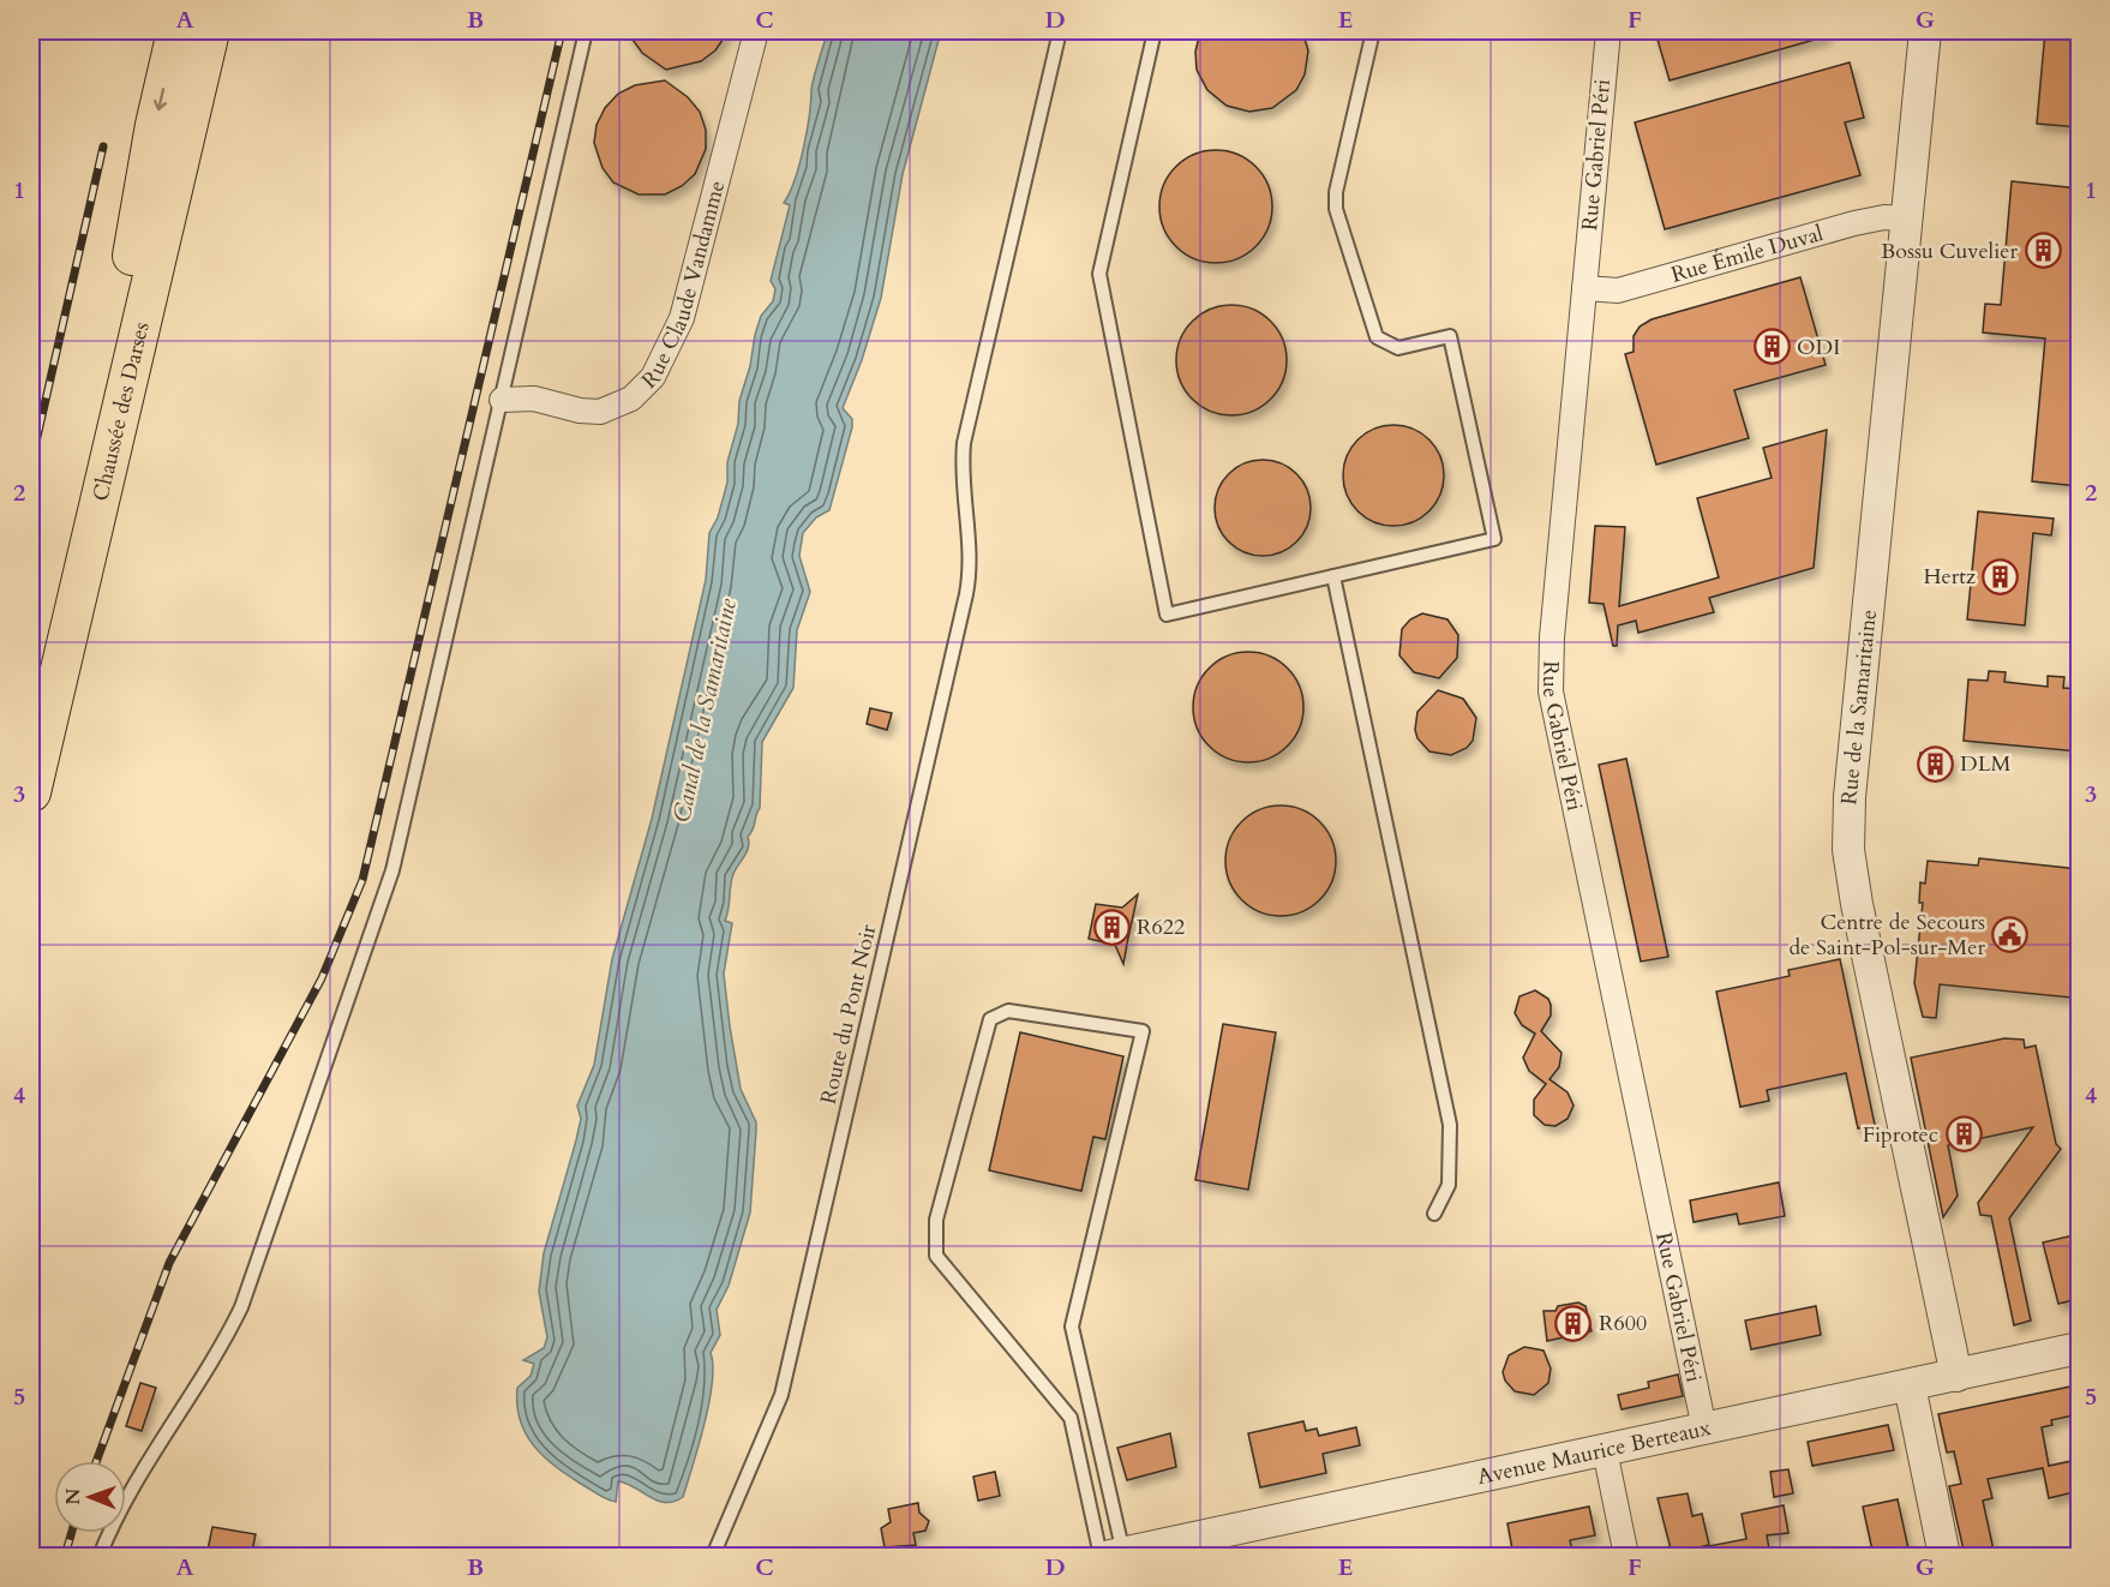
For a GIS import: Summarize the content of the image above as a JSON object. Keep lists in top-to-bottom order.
{
  "streets": {
    "main road": ["Chaussée des Darses"],
    "street": [
      "Rue Gabriel Péri",
      "Rue Émile Duval",
      "Rue Claude Vandamme",
      "Rue de la Samaritaine",
      "Avenue Maurice Berteaux"
    ],
    "lane": ["Route du Pont Noir"]
  },
  "crossings": [
    ["Rue Gabriel Péri", "Rue Émile Duval"],
    ["Rue Gabriel Péri", "Avenue Maurice Berteaux"],
    ["Rue Émile Duval", "Rue de la Samaritaine"],
    ["Rue de la Samaritaine", "Avenue Maurice Berteaux"]
  ],
  "water": ["Canal de la Samaritaine"],
  "places": {
    "building": [
      "Bossu Cuvelier",
      "ODI",
      "Hertz",
      "DLM",
      "R622",
      "Fiprotec",
      "R600"
    ],
    "public building": ["Centre de Secours de Saint-Pol-sur-Mer"]
  },
  "north": "left",
  "grid": {
    "columns": [
      "A",
      "B",
      "C",
      "D",
      "E",
      "F",
      "G"
    ],
    "rows": [
      "1",
      "2",
      "3",
      "4",
      "5"
    ]
  }
}
